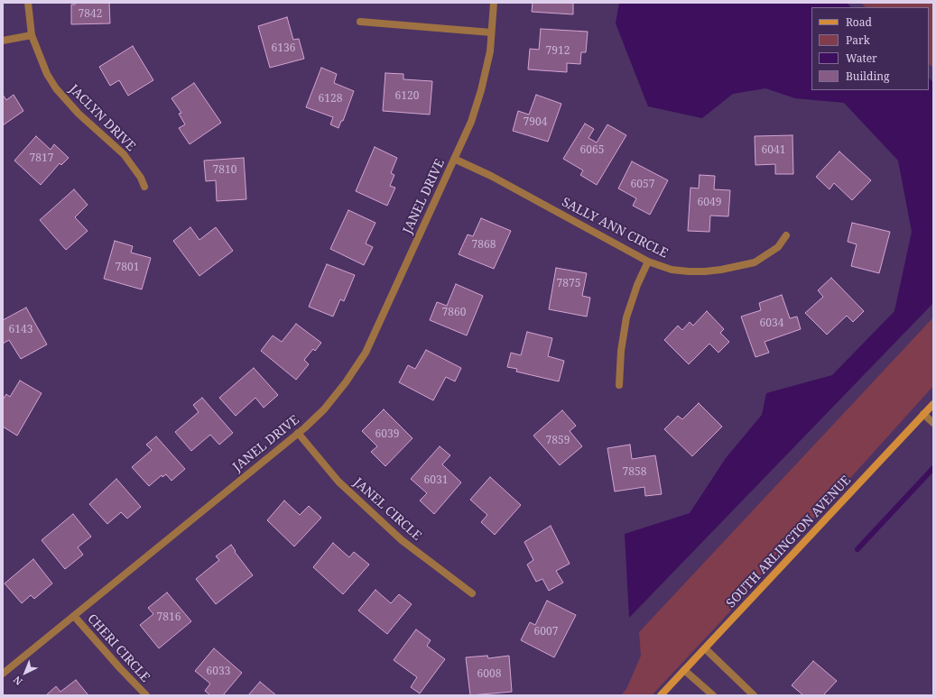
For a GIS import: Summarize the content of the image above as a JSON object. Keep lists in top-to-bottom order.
{
  "streets": {
    "street": [
      "JACLYN DRIVE",
      "JANEL DRIVE",
      "SALLY ANN CIRCLE",
      "JANEL CIRCLE",
      "SOUTH ARLINGTON AVENUE",
      "CHERI CIRCLE"
    ]
  },
  "crossings": [
    ["JANEL DRIVE", "SALLY ANN CIRCLE"],
    ["JANEL DRIVE", "JANEL CIRCLE"],
    ["JANEL DRIVE", "CHERI CIRCLE"]
  ],
  "house_numbers": [
    "7842",
    "6136",
    "7912",
    "6120",
    "6128",
    "7904",
    "6065",
    "6041",
    "7817",
    "7810",
    "6057",
    "6049",
    "7868",
    "7801",
    "7875",
    "7860",
    "6034",
    "6143",
    "6039",
    "7859",
    "7858",
    "6031",
    "7816",
    "6007",
    "6033",
    "6008"
  ],
  "legend": [
    "Road",
    "Park",
    "Water",
    "Building"
  ],
  "north": "bottom left"
}
